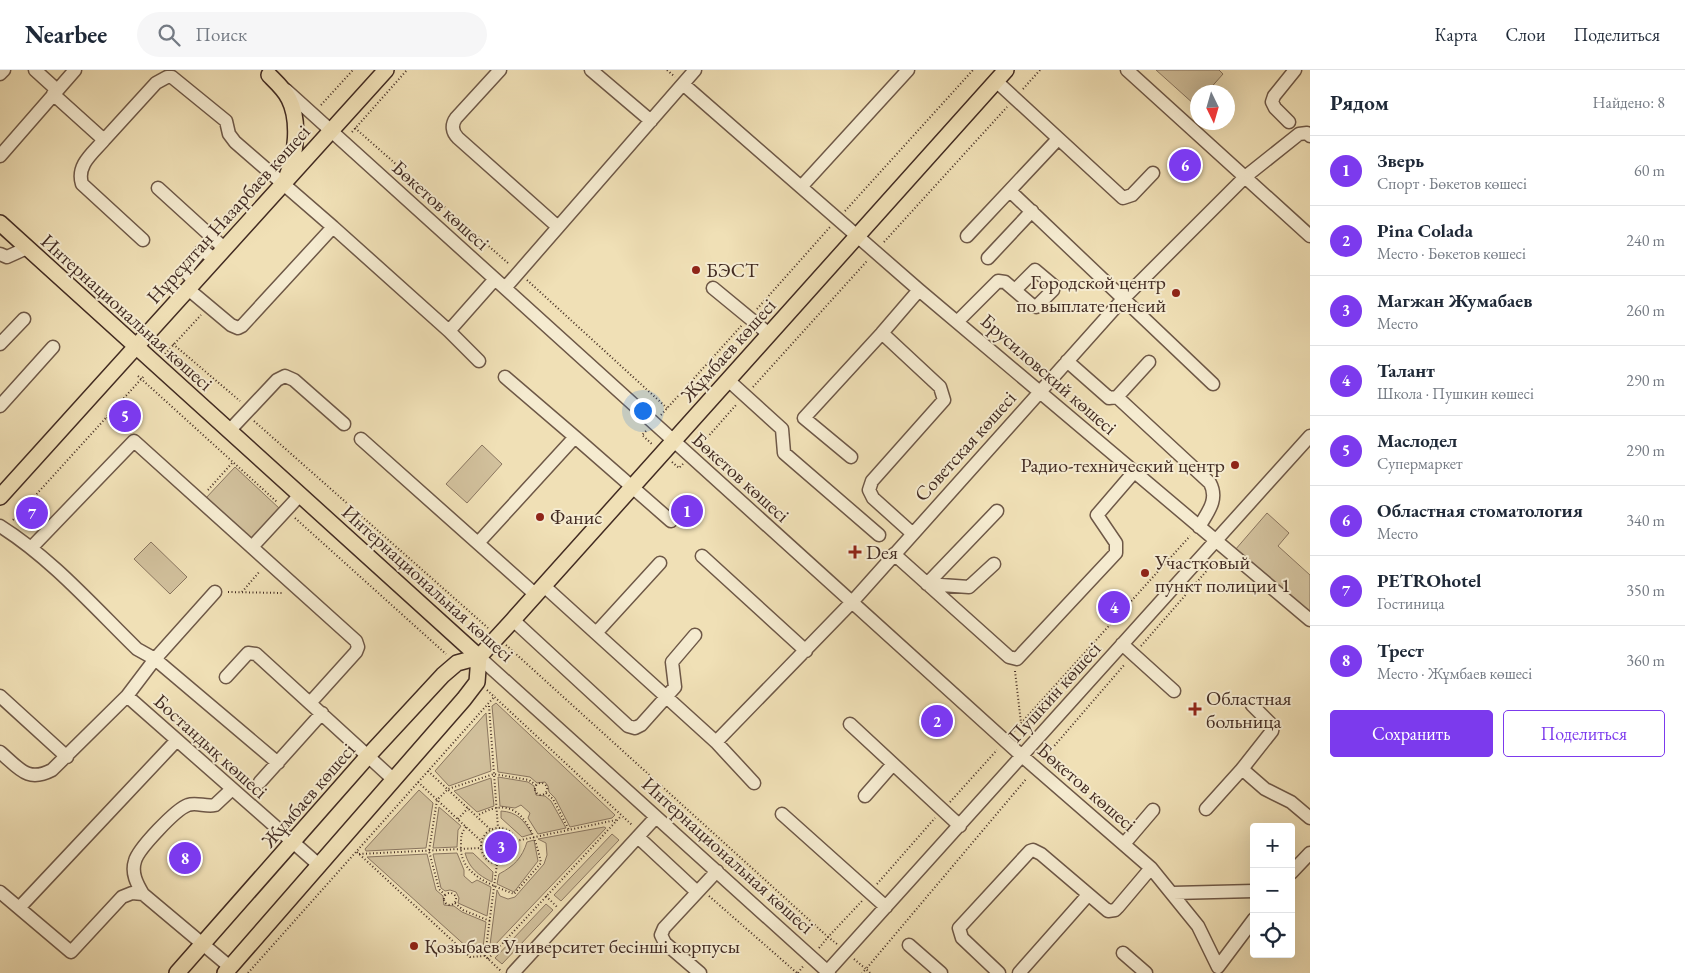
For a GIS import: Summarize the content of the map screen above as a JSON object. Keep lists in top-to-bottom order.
{
  "streets": {
    "main road": ["Нұрсұлтан Назарбаев көшесі", "Интернациональная көшесі", "Жұмбаев көшесі"],
    "street": [
      "Бөкетов көшесі",
      "Брусиловский көшесі",
      "Советская көшесі",
      "Пушкин көшесі",
      "Бостандық көшесі"
    ]
  },
  "crossings": [
    ["Бөкетов көшесі", "Нұрсұлтан Назарбаев көшесі"],
    ["Бөкетов көшесі", "Жұмбаев көшесі"],
    ["Бөкетов көшесі", "Советская көшесі"],
    ["Бөкетов көшесі", "Пушкин көшесі"],
    ["Нұрсұлтан Назарбаев көшесі", "Интернациональная көшесі"],
    ["Интернациональная көшесі", "Жұмбаев көшесі"],
    ["Интернациональная көшесі", "Пушкин көшесі"],
    ["Жұмбаев көшесі", "Брусиловский көшесі"],
    ["Жұмбаев көшесі", "Бостандық көшесі"],
    ["Брусиловский көшесі", "Советская көшесі"],
    ["Брусиловский көшесі", "Пушкин көшесі"]
  ],
  "places": {
    "other": [
      "БЭСТ",
      "Городской центр по выплате пенсий",
      "Радио-технический центр",
      "Фанис",
      "Участковый пункт полиции 1",
      "Қозыбаев Университет бесінші корпусы"
    ],
    "health": ["Deя", "Областная больница"]
  },
  "north": "bottom",
  "page": {
    "header": "Nearbee",
    "search": "Поиск",
    "nav": ["Карта", "Слои", "Поделиться"],
    "heading": ["Рядом", "Найдено: 8"],
    "list": [
      {
        "mark": "1",
        "name": "Зверь",
        "note": "Спорт · Бөкетов көшесі",
        "value": "60 m"
      },
      {
        "mark": "2",
        "name": "Pina Colada",
        "note": "Место · Бөкетов көшесі",
        "value": "240 m"
      },
      {
        "mark": "3",
        "name": "Магжан Жумабаев",
        "note": "Место",
        "value": "260 m"
      },
      {
        "mark": "4",
        "name": "Талант",
        "note": "Школа · Пушкин көшесі",
        "value": "290 m"
      },
      {
        "mark": "5",
        "name": "Маслодел",
        "note": "Супермаркет",
        "value": "290 m"
      },
      {
        "mark": "6",
        "name": "Областная стоматология",
        "note": "Место",
        "value": "340 m"
      },
      {
        "mark": "7",
        "name": "PETROhotel",
        "note": "Гостиница",
        "value": "350 m"
      },
      {
        "mark": "8",
        "name": "Трест",
        "note": "Место · Жұмбаев көшесі",
        "value": "360 m"
      }
    ],
    "pins": [
      "6",
      "5",
      "1",
      "7",
      "4",
      "2",
      "3",
      "8"
    ],
    "buttons": ["Сохранить", "Поделиться"],
    "map_buttons": ["+", "−"]
  }
}
